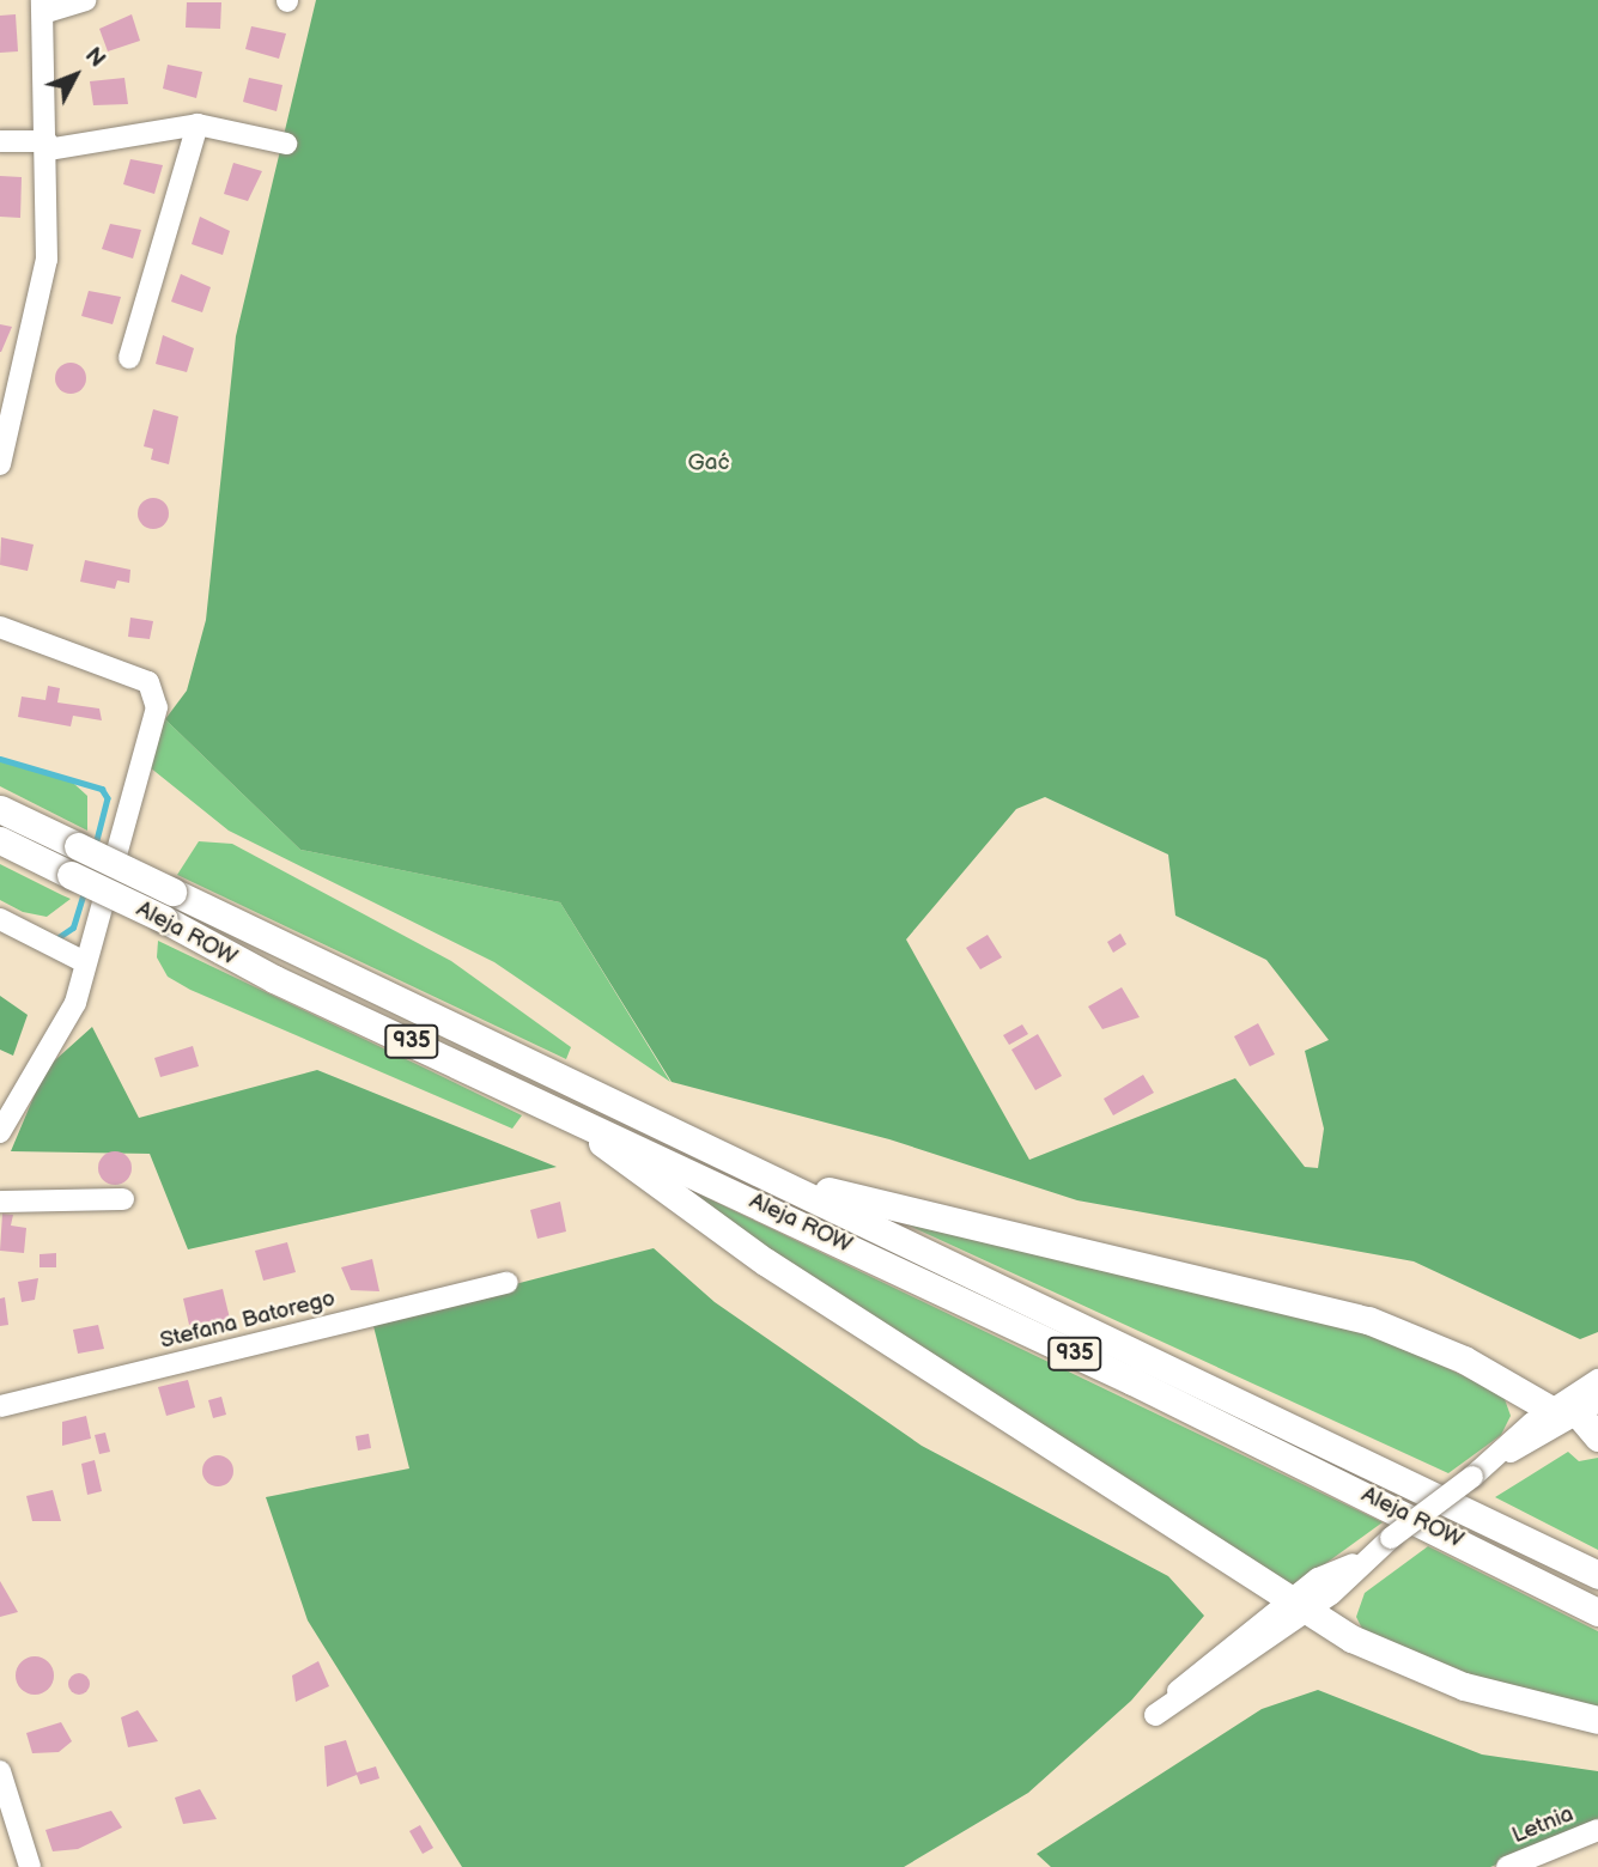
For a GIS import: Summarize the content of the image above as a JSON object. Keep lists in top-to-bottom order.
{
  "streets": {
    "main road": ["Aleja ROW", "935"],
    "street": ["Stefana Batorego", "Letnia"]
  },
  "parks": ["Gać"],
  "north": "top right"
}
